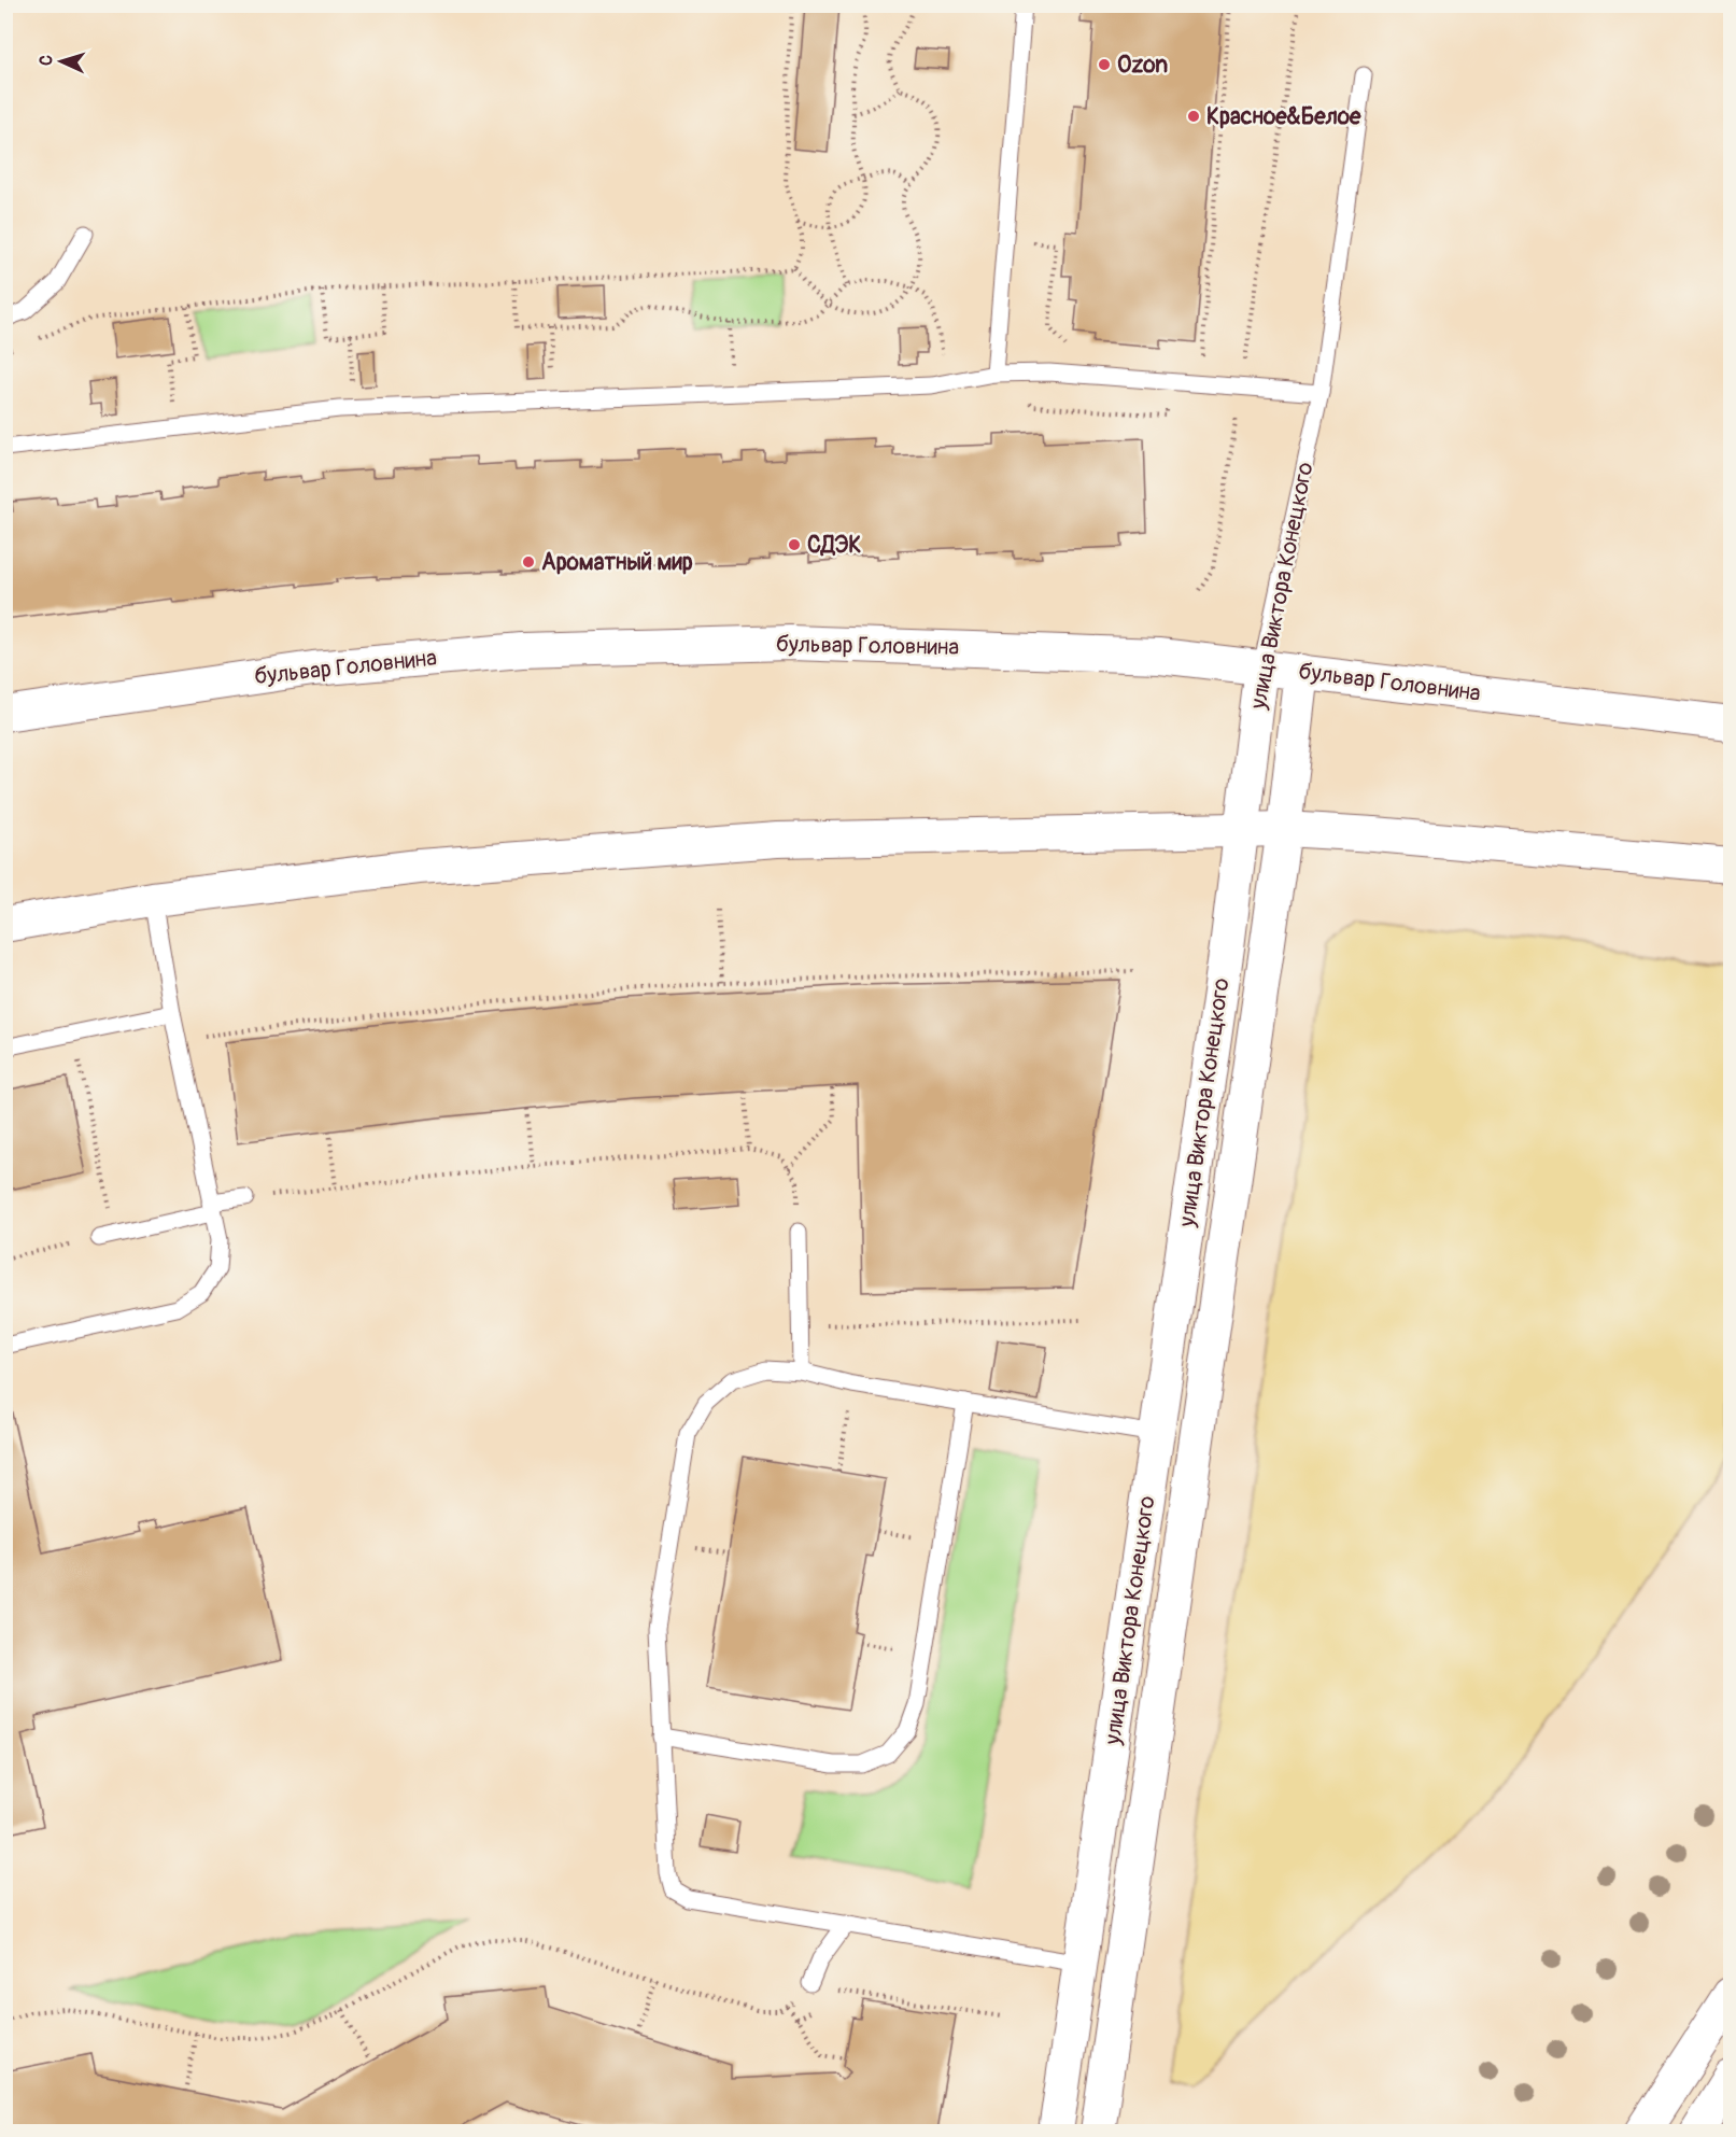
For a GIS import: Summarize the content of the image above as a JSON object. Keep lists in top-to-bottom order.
{
  "streets": {
    "street": ["улица Виктора Конецкого", "бульвар Головнина"]
  },
  "crossings": [
    ["улица Виктора Конецкого", "бульвар Головнина"]
  ],
  "places": [
    "Ozon",
    "Красное&Белое",
    "СДЭК",
    "Ароматный мир"
  ],
  "north": "left"
}
